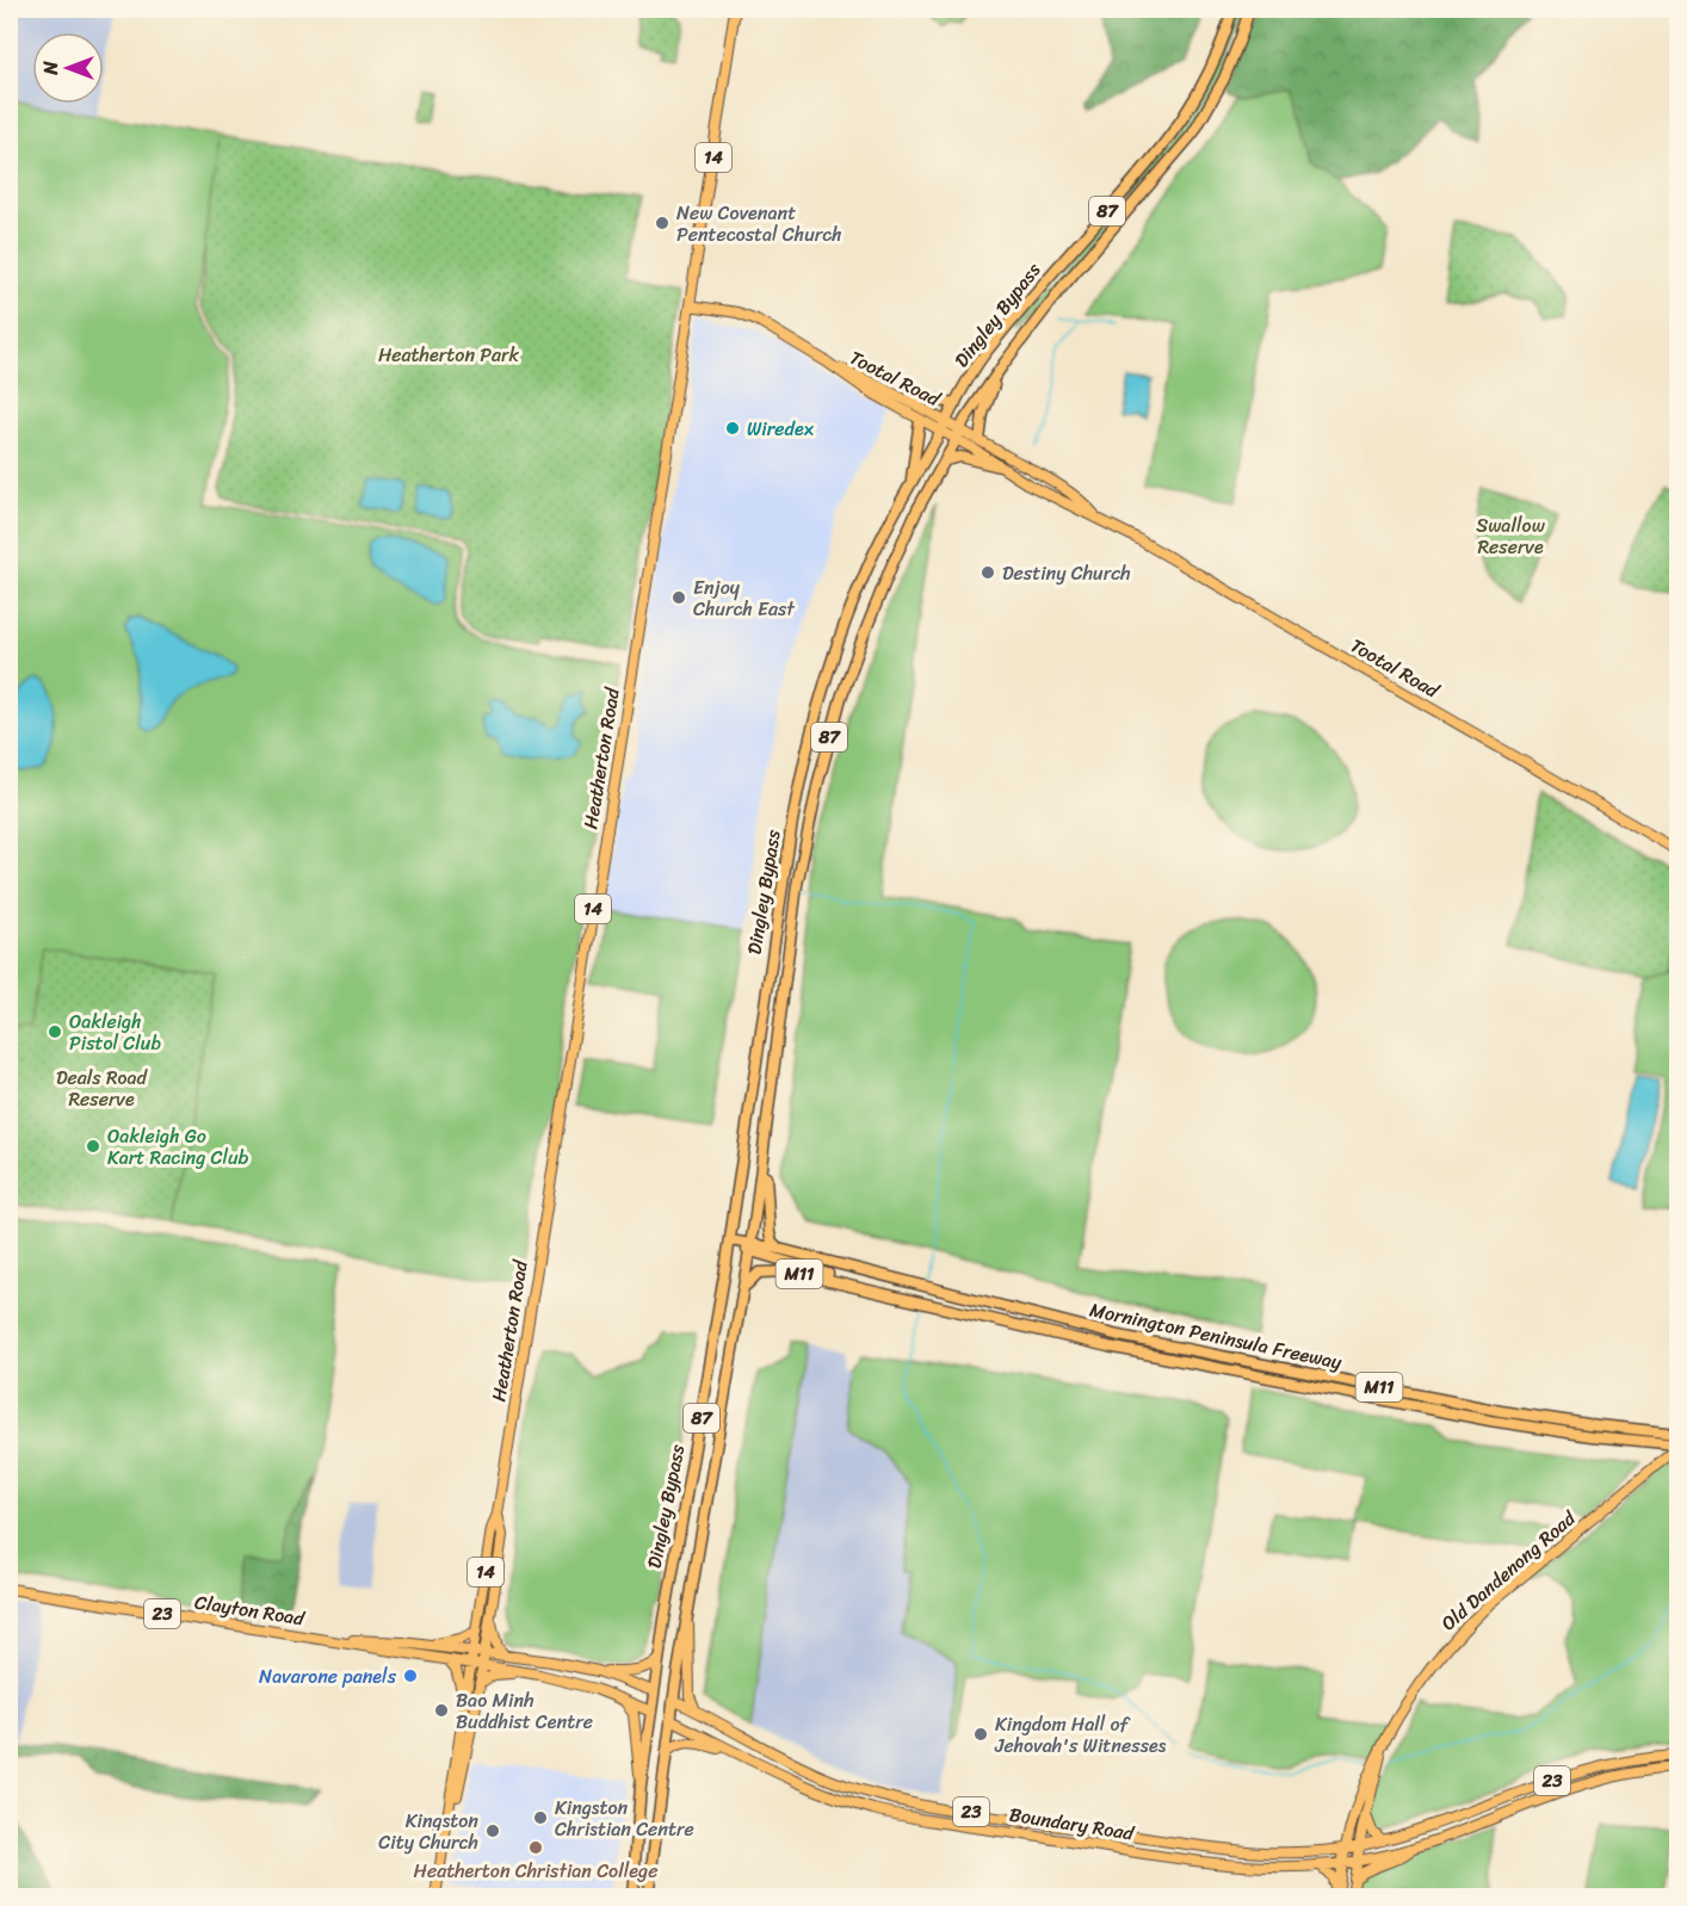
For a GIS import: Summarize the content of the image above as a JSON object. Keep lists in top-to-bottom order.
{
  "streets": {
    "highway": [
      "87",
      "Dingley Bypass",
      "M11",
      "Mornington Peninsula Freeway",
      "23",
      "Boundary Road"
    ],
    "main road": [
      "14",
      "Tootal Road",
      "Heatherton Road",
      "Old Dandenong Road",
      "Clayton Road"
    ]
  },
  "crossings": [
    ["14", "Heatherton Road"],
    ["14", "Clayton Road"],
    ["14", "Boundary Road"],
    ["Dingley Bypass", "Tootal Road"],
    ["Dingley Bypass", "M11"],
    ["Dingley Bypass", "Mornington Peninsula Freeway"],
    ["Dingley Bypass", "Boundary Road"],
    ["Tootal Road", "Heatherton Road"],
    ["Heatherton Road", "Clayton Road"],
    ["Heatherton Road", "Boundary Road"],
    ["M11", "Mornington Peninsula Freeway"],
    ["Mornington Peninsula Freeway", "Old Dandenong Road"],
    ["Old Dandenong Road", "Boundary Road"],
    ["Clayton Road", "Boundary Road"]
  ],
  "parks": ["Heatherton Park", "Swallow Reserve", "Deals Road Reserve"],
  "places": [
    "New Covenant Pentecostal Church",
    "Wiredex",
    "Destiny Church",
    "Enjoy Church East",
    "Oakleigh Pistol Club",
    "Oakleigh Go Kart Racing Club",
    "Navarone panels",
    "Bao Minh Buddhist Centre",
    "Kingdom Hall of Jehovah's Witnesses",
    "Kingston Christian Centre",
    "Kingston City Church",
    "Heatherton Christian College"
  ],
  "north": "left"
}
